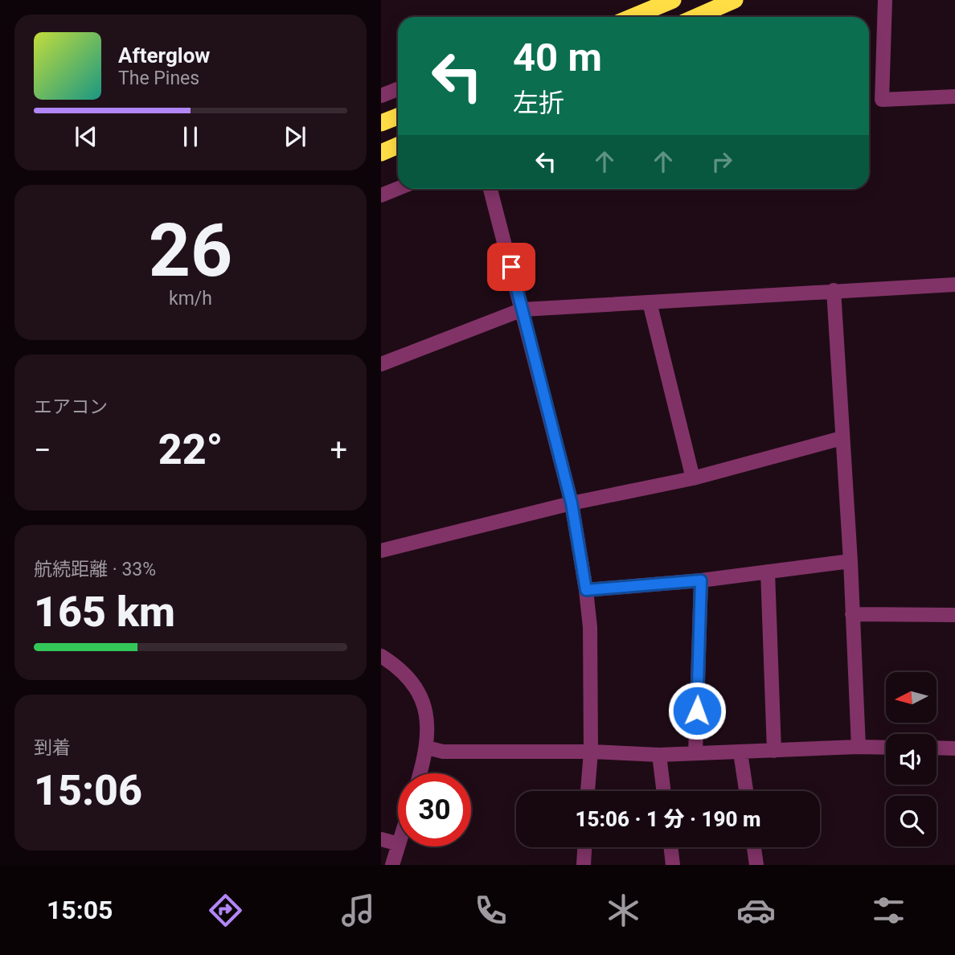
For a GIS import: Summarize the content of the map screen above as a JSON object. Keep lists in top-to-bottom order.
{
  "north": "left",
  "page": {
    "turn": ["40 m", "左折"],
    "song": ["Afterglow", "The Pines"],
    "tile": [
      ["26", "km/h"],
      "エアコン",
      ["航続距離 · 33%", "165 km"],
      ["到着", "15:06"]
    ],
    "heat": ["−", "22°", "+"],
    "limit": "30",
    "trip": "15:06 · 1 分 · 190 m",
    "tabs": "15:05"
  }
}
